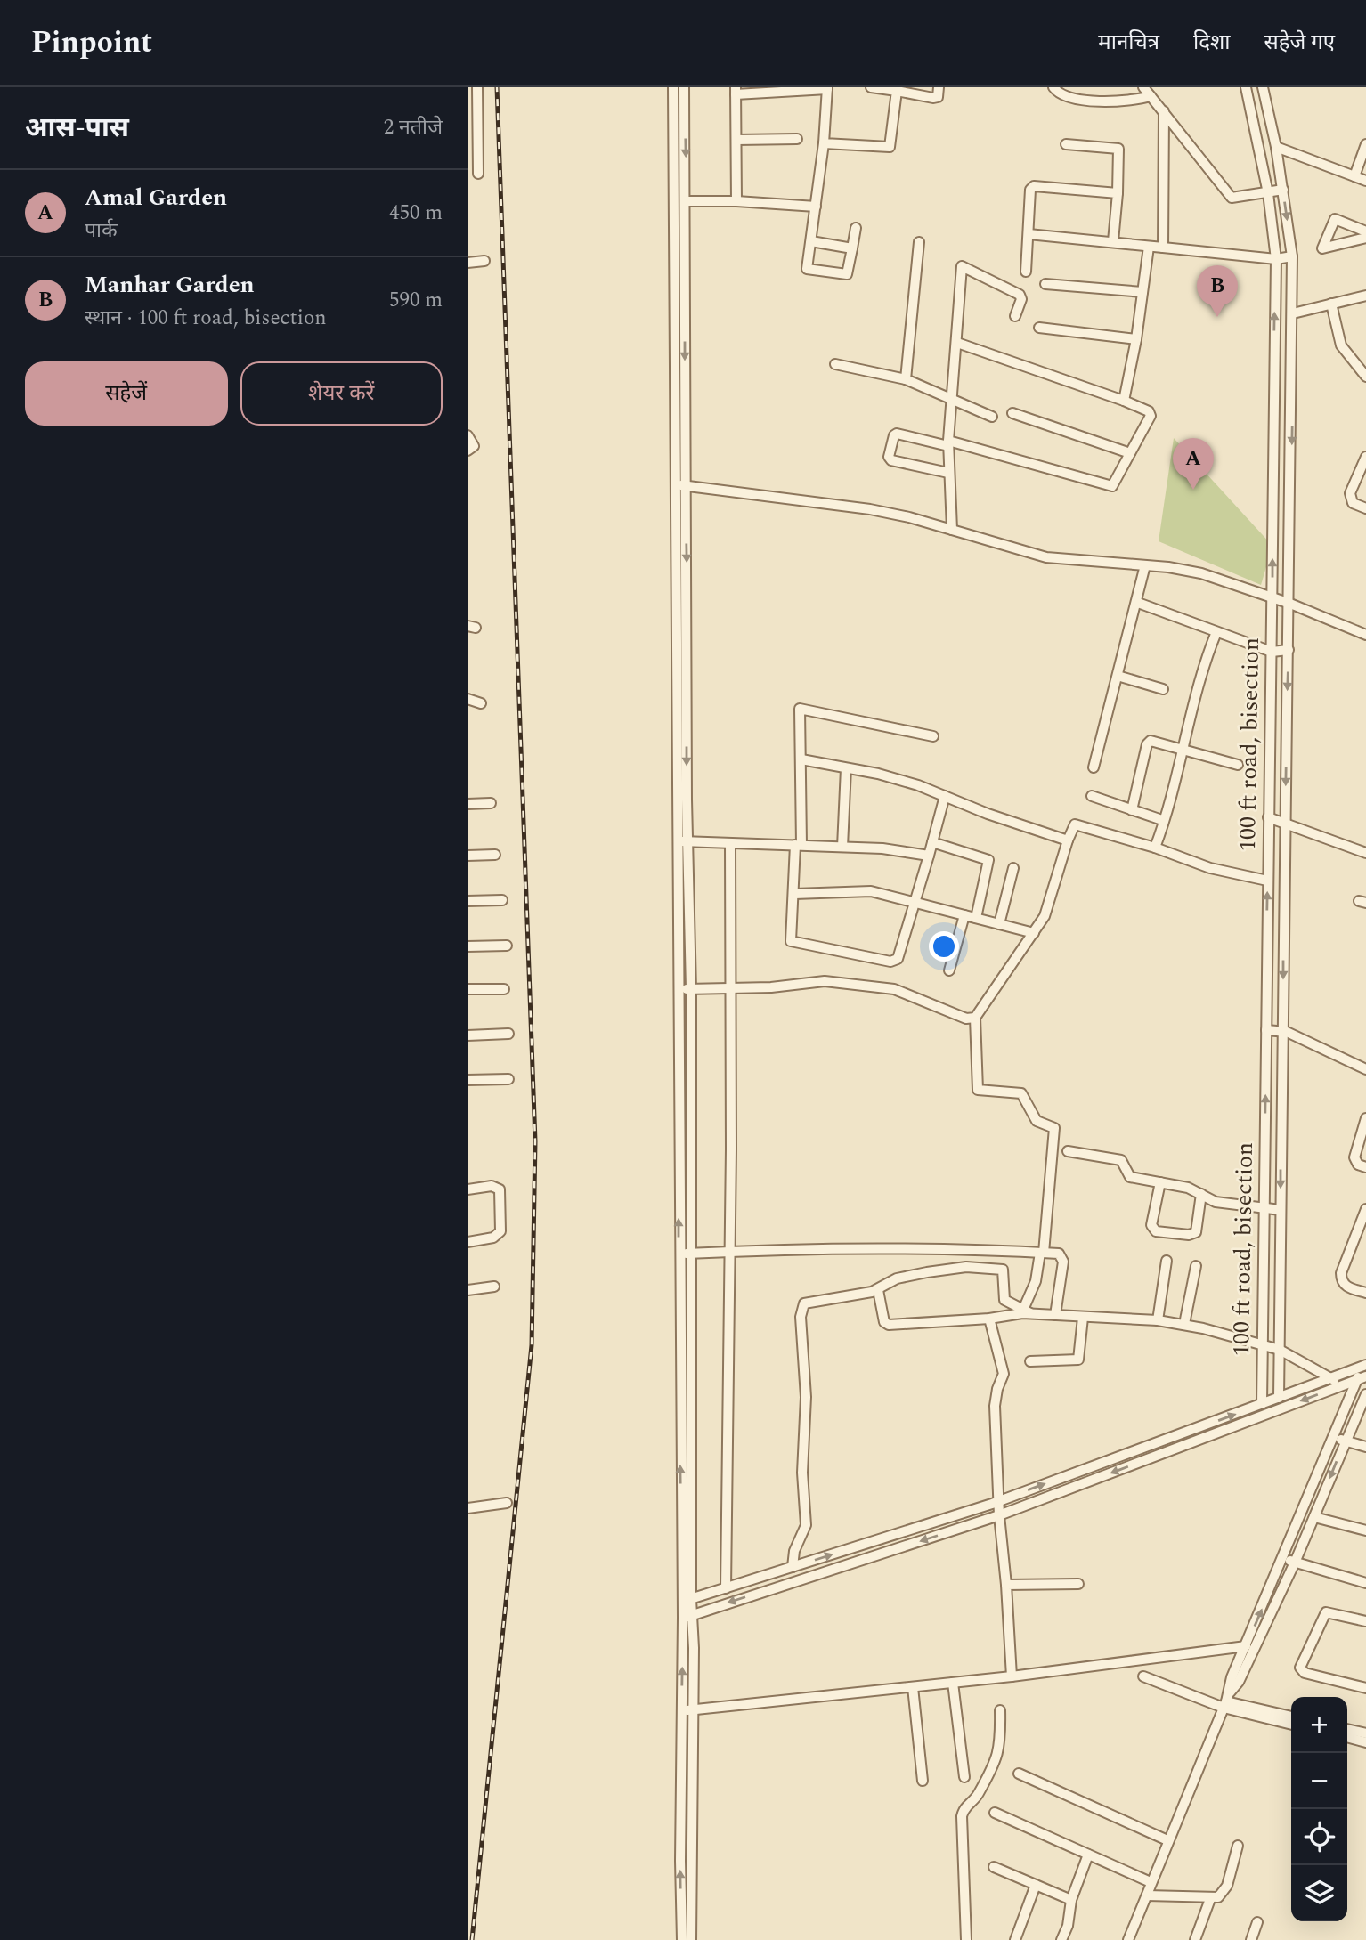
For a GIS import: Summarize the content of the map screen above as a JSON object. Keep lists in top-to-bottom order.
{
  "streets": {
    "street": ["100 ft road, bisection"]
  },
  "page": {
    "header": "Pinpoint",
    "nav": ["मानचित्र", "दिशा", "सहेजे गए"],
    "heading": ["आस-पास", "2 नतीजे"],
    "list": [
      {
        "mark": "A",
        "name": "Amal Garden",
        "note": "पार्क",
        "value": "450 m"
      },
      {
        "mark": "B",
        "name": "Manhar Garden",
        "note": "स्थान · 100 ft road, bisection",
        "value": "590 m"
      }
    ],
    "pins": ["B", "A"],
    "buttons": ["सहेजें", "शेयर करें"],
    "map_buttons": ["+", "−"]
  }
}
